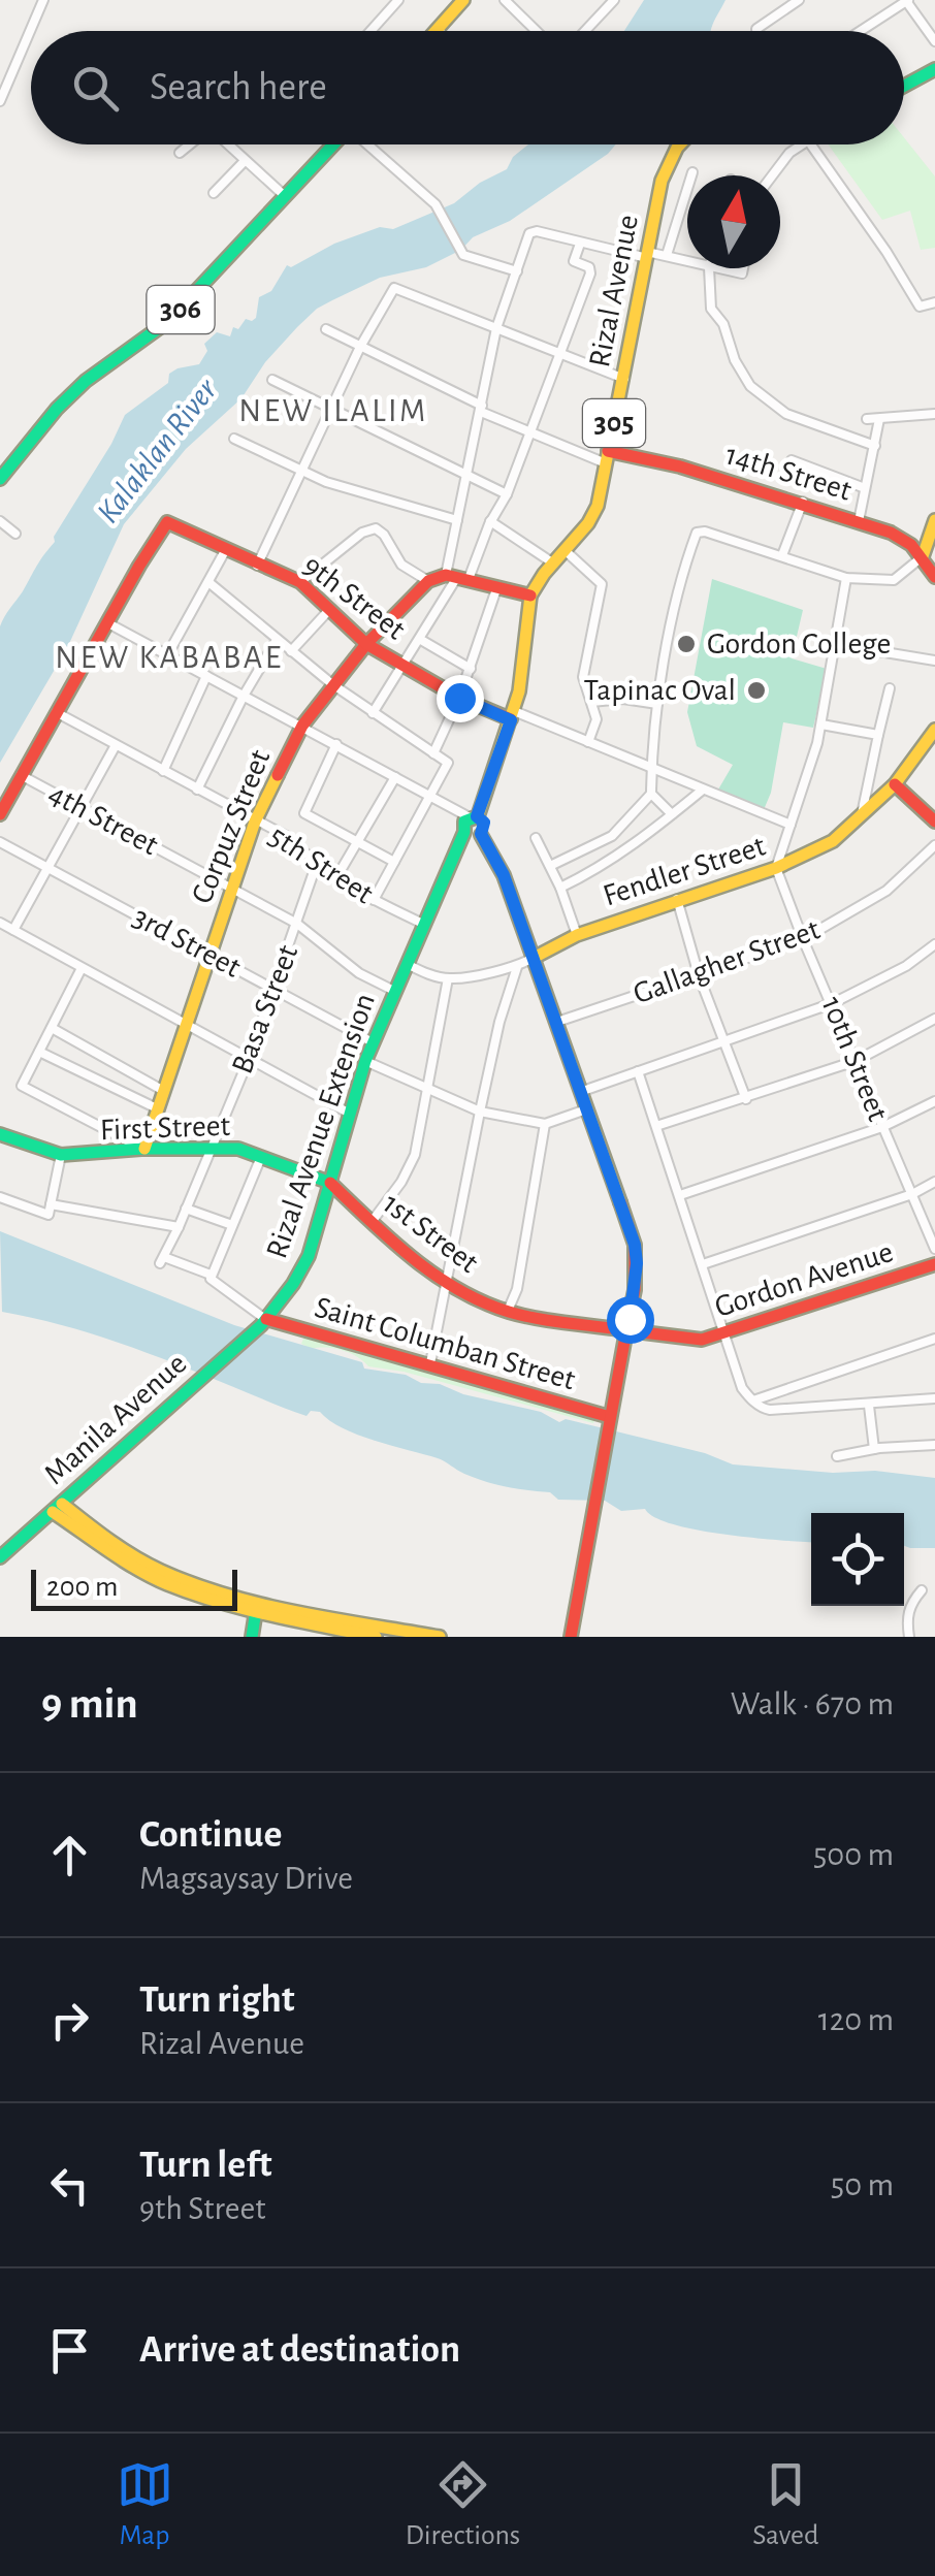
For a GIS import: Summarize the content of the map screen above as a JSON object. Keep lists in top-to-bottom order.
{
  "streets": {
    "main road": [
      "Rizal Avenue",
      "306",
      "305",
      "14th Street",
      "9th Street",
      "Corpuz Street",
      "Fendler Street",
      "Rizal Avenue Extension",
      "First Street",
      "1st Street",
      "Gordon Avenue",
      "Saint Columban Street",
      "Manila Avenue"
    ],
    "street": [
      "4th Street",
      "5th Street",
      "3rd Street",
      "Gallagher Street",
      "Basa Street",
      "10th Street"
    ]
  },
  "crossings": [
    ["Rizal Avenue", "305"],
    ["Rizal Avenue", "14th Street"],
    ["Rizal Avenue", "9th Street"],
    ["Rizal Avenue", "Rizal Avenue Extension"],
    ["305", "Rizal Avenue Extension"],
    ["9th Street", "Corpuz Street"],
    ["4th Street", "Corpuz Street"],
    ["4th Street", "Basa Street"],
    ["4th Street", "Rizal Avenue Extension"],
    ["Corpuz Street", "5th Street"],
    ["Corpuz Street", "3rd Street"],
    ["Corpuz Street", "First Street"],
    ["5th Street", "Basa Street"],
    ["5th Street", "Rizal Avenue Extension"],
    ["Fendler Street", "10th Street"],
    ["Fendler Street", "Rizal Avenue Extension"],
    ["3rd Street", "Basa Street"],
    ["3rd Street", "Rizal Avenue Extension"],
    ["Gallagher Street", "10th Street"],
    ["Basa Street", "First Street"],
    ["Rizal Avenue Extension", "First Street"],
    ["Rizal Avenue Extension", "1st Street"],
    ["Rizal Avenue Extension", "Saint Columban Street"],
    ["Rizal Avenue Extension", "Manila Avenue"],
    ["First Street", "1st Street"],
    ["1st Street", "Gordon Avenue"],
    ["Saint Columban Street", "Manila Avenue"]
  ],
  "districts": ["NEW ILALIM", "NEW KABABAE"],
  "water": ["Kalaklan River"],
  "places": ["Gordon College", "Tapinac Oval"],
  "scale_bar": "200 m",
  "north": "top",
  "page": {
    "search": "Search here",
    "scale": "200 m",
    "heading": ["9 min", "Walk · 670 m"],
    "list": [
      ["Continue", "Magsaysay Drive", "500 m"],
      ["Turn right", "Rizal Avenue", "120 m"],
      ["Turn left", "9th Street", "50 m"],
      "Arrive at destination"
    ],
    "nav": ["Map", "Directions", "Saved"]
  }
}
